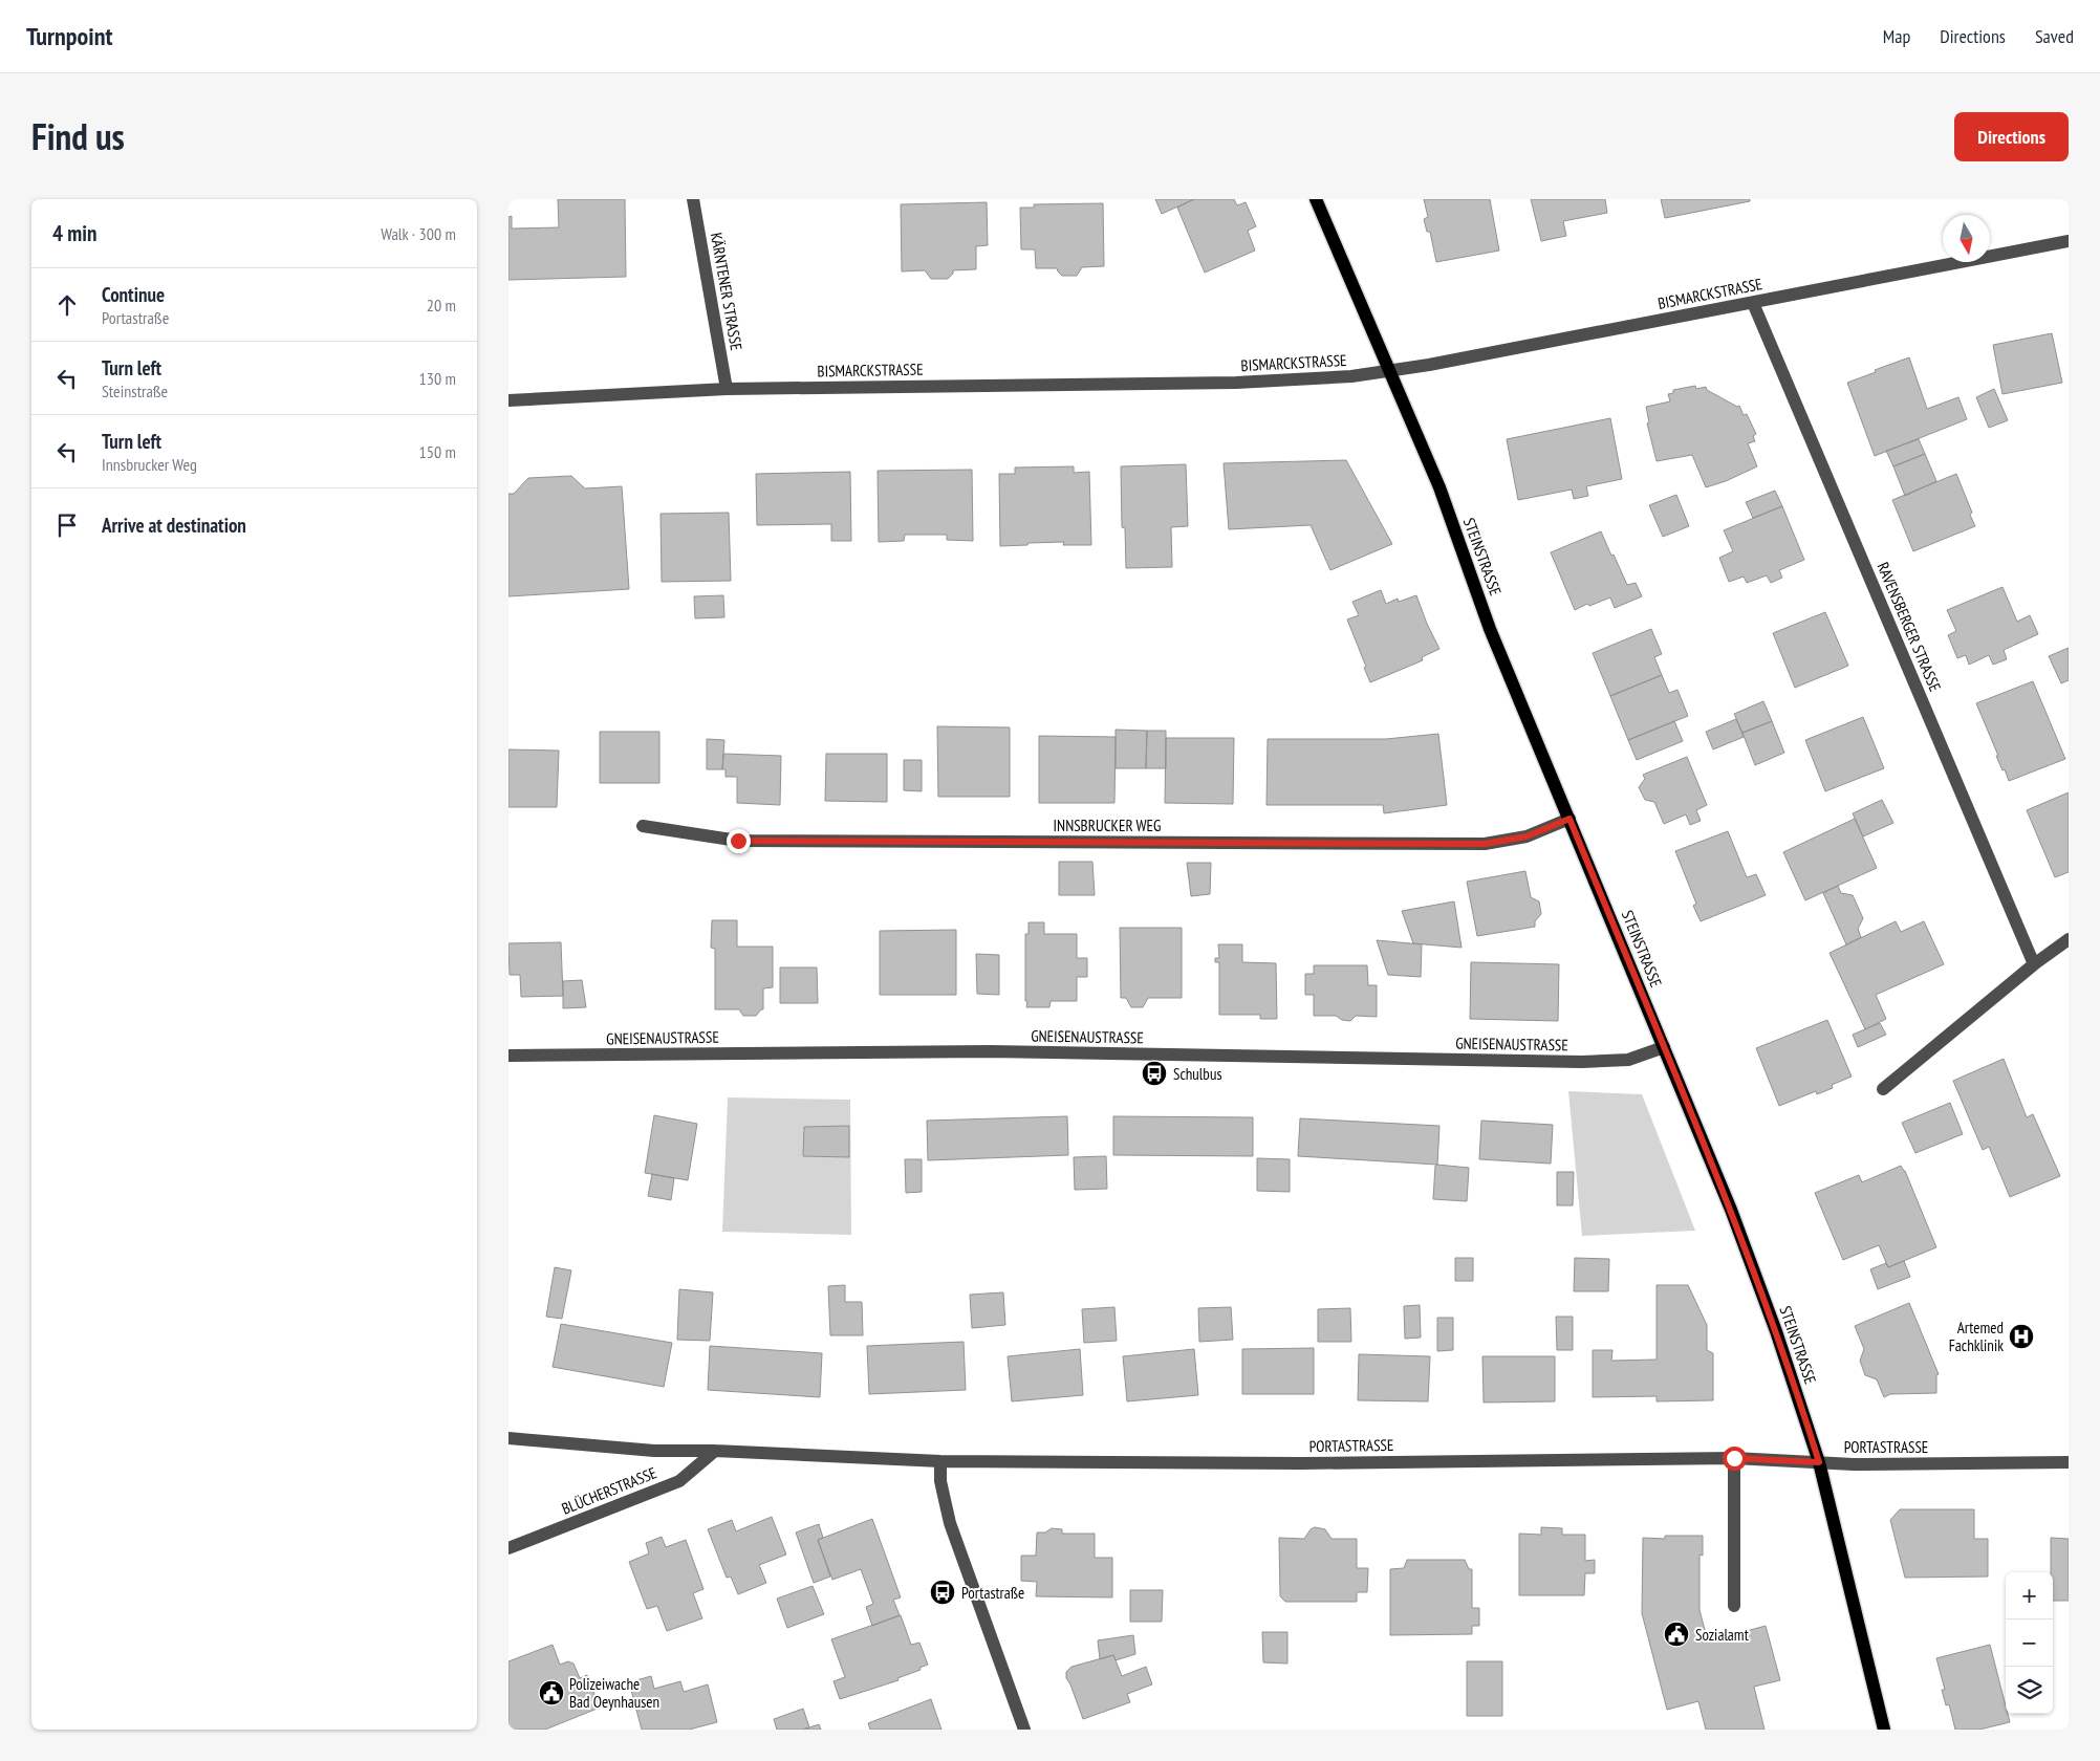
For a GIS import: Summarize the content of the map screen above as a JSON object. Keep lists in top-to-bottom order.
{
  "streets": {
    "main road": ["STEINSTRASSE"],
    "street": [
      "KÄRNTENER STRASSE",
      "BISMARCKSTRASSE",
      "RAVENSBERGER STRASSE",
      "INNSBRUCKER WEG",
      "GNEISENAUSTRASSE",
      "PORTASTRASSE",
      "BLÜCHERSTRASSE"
    ]
  },
  "crossings": [
    ["KÄRNTENER STRASSE", "BISMARCKSTRASSE"],
    ["BISMARCKSTRASSE", "STEINSTRASSE"],
    ["BISMARCKSTRASSE", "RAVENSBERGER STRASSE"],
    ["STEINSTRASSE", "INNSBRUCKER WEG"],
    ["STEINSTRASSE", "GNEISENAUSTRASSE"],
    ["STEINSTRASSE", "PORTASTRASSE"],
    ["PORTASTRASSE", "BLÜCHERSTRASSE"]
  ],
  "places": {
    "bus stop": ["Schulbus", "Portastraße"],
    "hospital": ["Artemed Fachklinik"],
    "public building": ["Sozialamt", "Polizeiwache Bad Oeynhausen"]
  },
  "north": "bottom",
  "page": {
    "header": "Turnpoint",
    "nav": ["Map", "Directions", "Saved"],
    "title": "Find us",
    "buttons": "Directions",
    "heading": ["4 min", "Walk · 300 m"],
    "list": [
      ["Continue", "Portastraße", "20 m"],
      ["Turn left", "Steinstraße", "130 m"],
      ["Turn left", "Innsbrucker Weg", "150 m"],
      "Arrive at destination"
    ],
    "map_buttons": ["+", "−"]
  }
}
